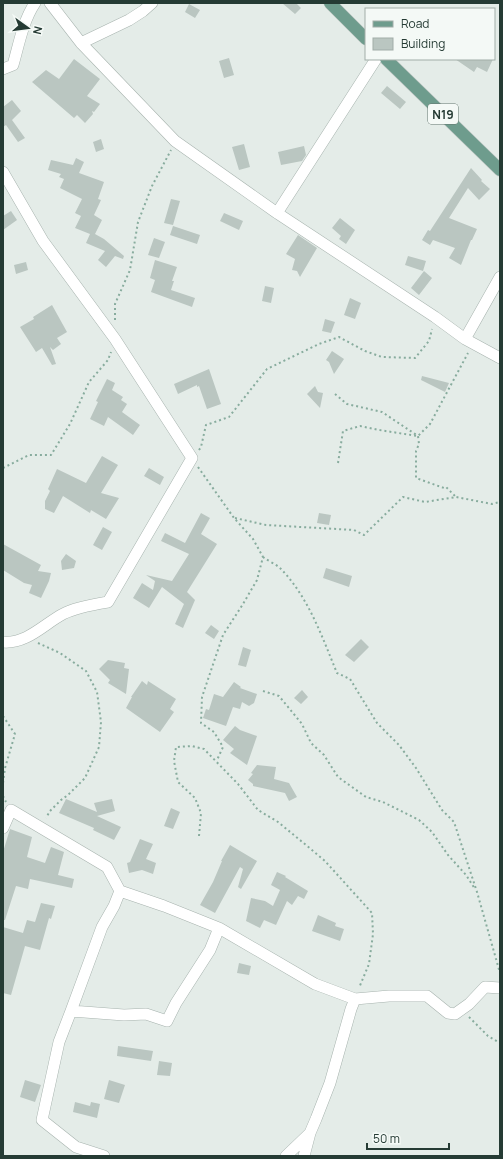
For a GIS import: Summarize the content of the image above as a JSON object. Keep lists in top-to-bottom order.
{
  "streets": {
    "main road": ["N19"]
  },
  "legend": ["Road", "Building"],
  "scale_bar": "50 m",
  "north": "right"
}
